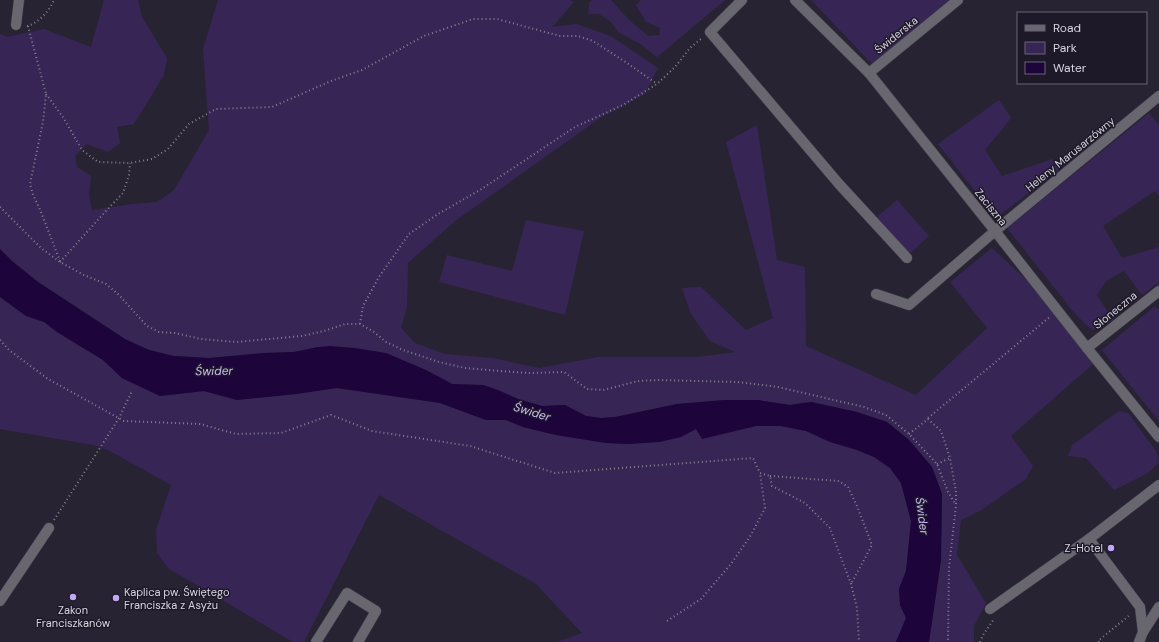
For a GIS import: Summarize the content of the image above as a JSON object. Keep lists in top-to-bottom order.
{
  "streets": {
    "street": [
      "Świderska",
      "Heleny Marusarzówny",
      "Zaciszna",
      "Słoneczna"
    ]
  },
  "crossings": [
    ["Świderska", "Zaciszna"],
    ["Heleny Marusarzówny", "Zaciszna"],
    ["Zaciszna", "Słoneczna"]
  ],
  "water": ["Świder"],
  "places": ["Z-Hotel", "Zakon Franciszkanów", "Kaplica pw. Świętego Franciszka z Asyżu"],
  "legend": ["Road", "Park", "Water"]
}
